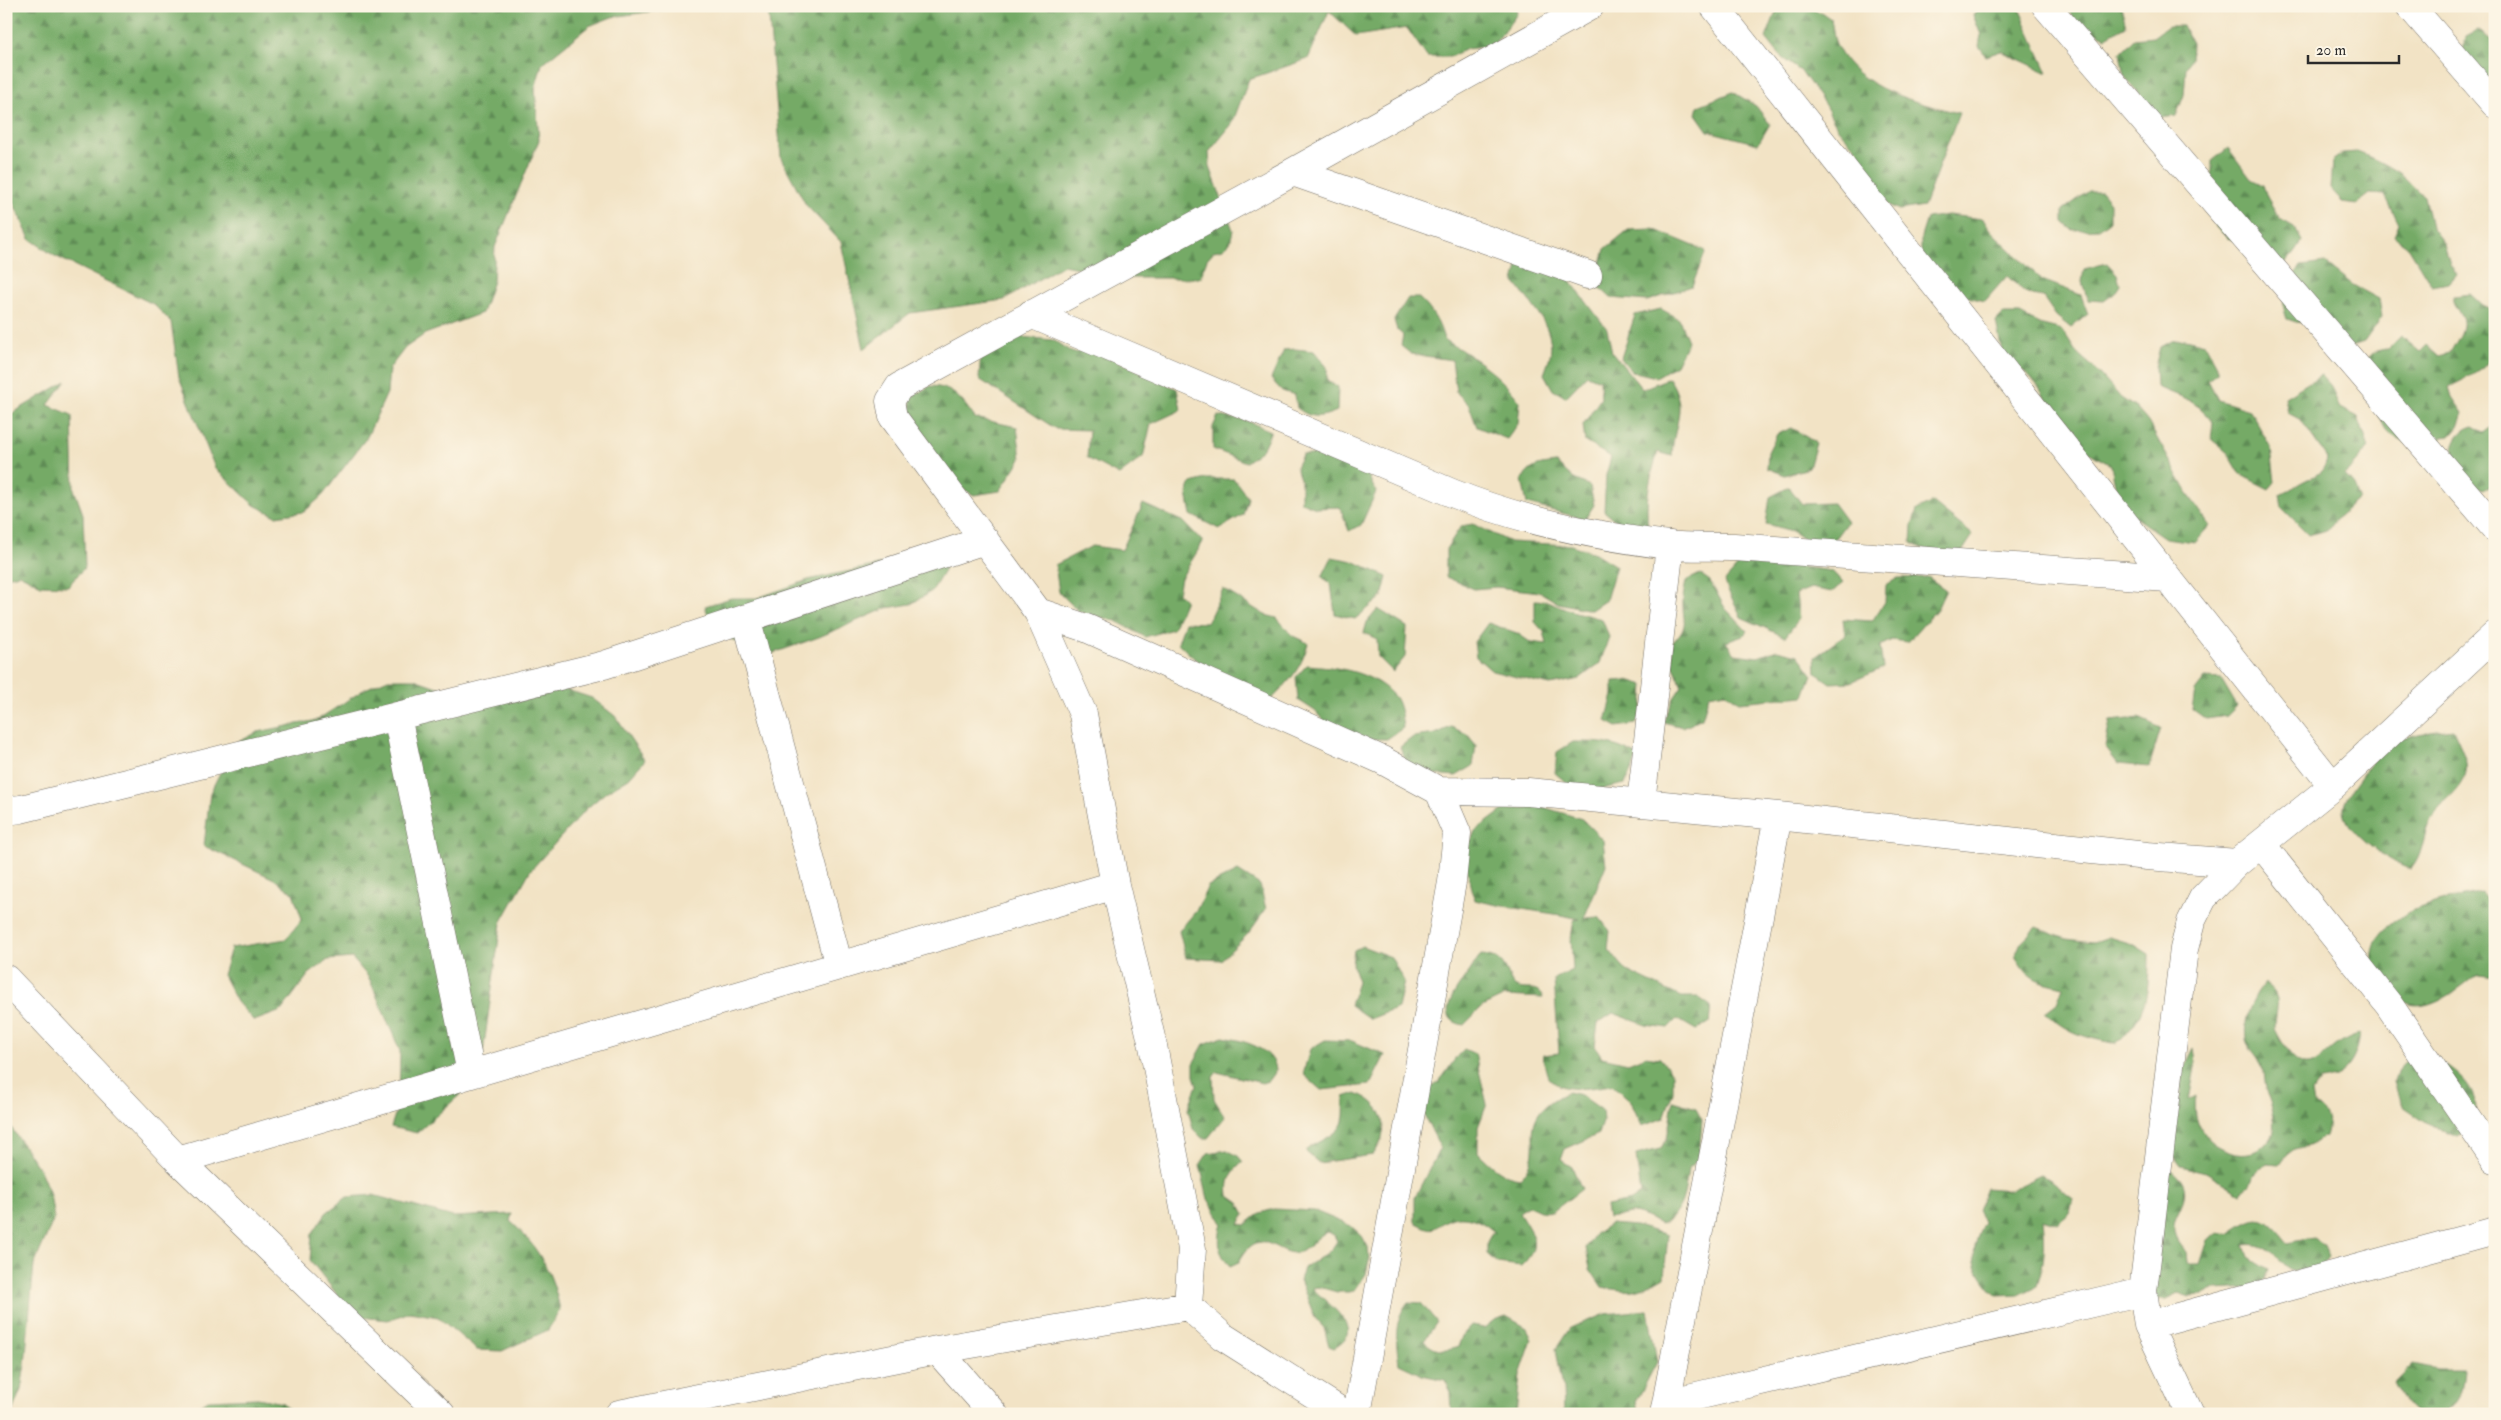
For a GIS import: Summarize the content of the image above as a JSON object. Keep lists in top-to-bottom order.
{
  "scale_bar": "20 m"
}
